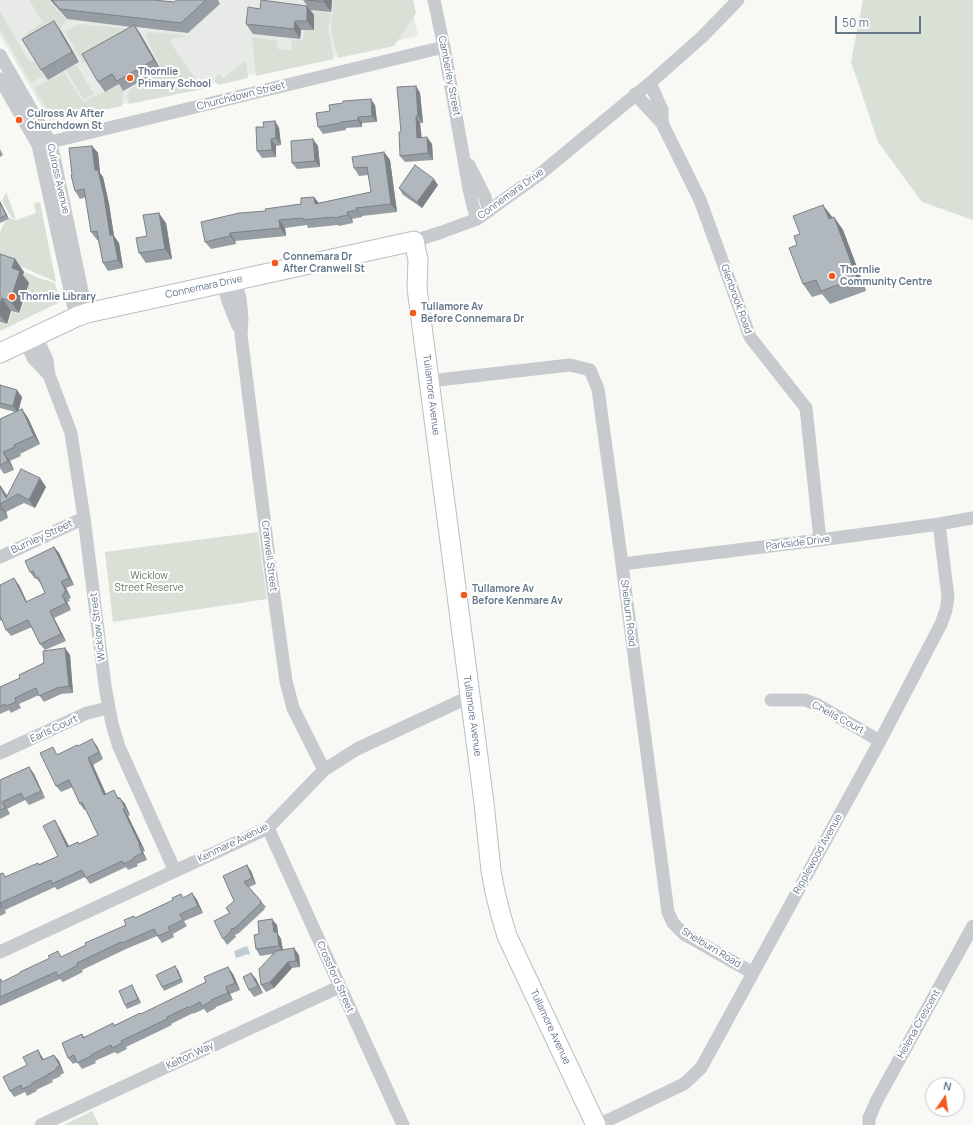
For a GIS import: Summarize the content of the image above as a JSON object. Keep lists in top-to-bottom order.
{
  "streets": {
    "street": [
      "Camberley Street",
      "Churchdown Street",
      "Culross Avenue",
      "Connemara Drive",
      "Glenbrook Road",
      "Tullamore Avenue",
      "Burnley Street",
      "Parkside Drive",
      "Cranwell Street",
      "Shelburn Road",
      "Wicklow Street",
      "Chells Court",
      "Earls Court",
      "Kenmare Avenue",
      "Ripplewood Avenue",
      "Crossford Street",
      "Helena Crescent",
      "Kelton Way"
    ]
  },
  "crossings": [
    ["Camberley Street", "Churchdown Street"],
    ["Camberley Street", "Connemara Drive"],
    ["Churchdown Street", "Culross Avenue"],
    ["Culross Avenue", "Connemara Drive"],
    ["Connemara Drive", "Glenbrook Road"],
    ["Connemara Drive", "Tullamore Avenue"],
    ["Connemara Drive", "Cranwell Street"],
    ["Connemara Drive", "Wicklow Street"],
    ["Glenbrook Road", "Parkside Drive"],
    ["Tullamore Avenue", "Shelburn Road"],
    ["Tullamore Avenue", "Kenmare Avenue"],
    ["Tullamore Avenue", "Ripplewood Avenue"],
    ["Burnley Street", "Wicklow Street"],
    ["Parkside Drive", "Shelburn Road"],
    ["Parkside Drive", "Ripplewood Avenue"],
    ["Cranwell Street", "Kenmare Avenue"],
    ["Shelburn Road", "Ripplewood Avenue"],
    ["Wicklow Street", "Earls Court"],
    ["Wicklow Street", "Kenmare Avenue"],
    ["Chells Court", "Ripplewood Avenue"],
    ["Kenmare Avenue", "Crossford Street"],
    ["Crossford Street", "Kelton Way"]
  ],
  "parks": ["Wicklow Street Reserve"],
  "places": [
    "Thornlie Primary School",
    "Culross Av After Churchdown St",
    "Connemara Dr After Cranwell St",
    "Thornlie Community Centre",
    "Thornlie Library",
    "Tullamore Av Before Connemara Dr",
    "Tullamore Av Before Kenmare Av"
  ],
  "scale_bar": "50 m",
  "north": "top"
}
